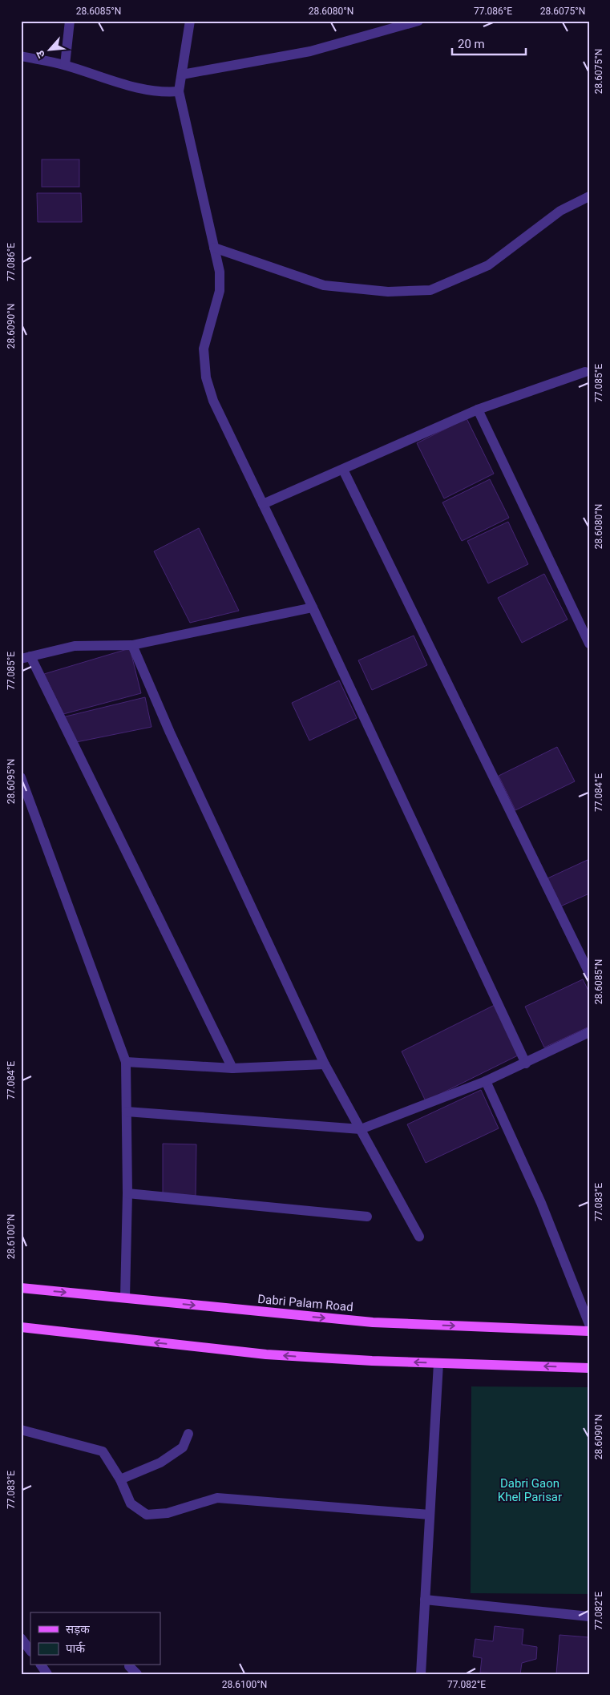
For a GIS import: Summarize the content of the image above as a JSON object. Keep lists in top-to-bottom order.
{
  "streets": {
    "main road": ["Dabri Palam Road"]
  },
  "parks": ["Dabri Gaon Khel Parisar"],
  "legend": ["सड़क", "पार्क"],
  "scale_bar": "20 m",
  "north": "bottom left",
  "coordinates": [
    "28.6085°N",
    "28.6080°N",
    "77.086°E",
    "28.6075°N",
    "28.6090°N",
    "77.085°E",
    "28.6095°N",
    "77.084°E",
    "77.083°E",
    "28.6100°N",
    "77.082°E"
  ]
}
